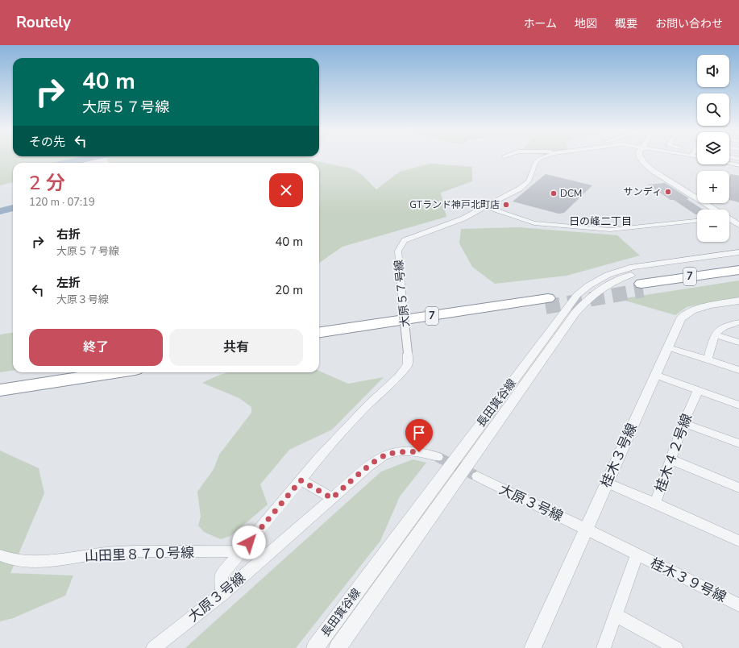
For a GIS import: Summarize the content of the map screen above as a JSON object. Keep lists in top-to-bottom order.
{
  "streets": {
    "highway": ["7"],
    "street": [
      "大原５７号線",
      "長田箕谷線",
      "桂木４２号線",
      "桂木３号線",
      "大原３号線",
      "山田里８７０号線",
      "桂木３９号線"
    ]
  },
  "crossings": [
    ["大原５７号線", "大原３号線"],
    ["大原５７号線", "山田里８７０号線"],
    ["桂木４２号線", "桂木３号線"],
    ["桂木３号線", "大原３号線"],
    ["大原３号線", "桂木３９号線"]
  ],
  "districts": ["日の峰二丁目"],
  "places": ["サンディ", "DCM", "GTランド神戸北町店"],
  "page": {
    "header": "Routely",
    "nav": [
      "ホーム",
      "地図",
      "概要",
      "お問い合わせ"
    ],
    "map_buttons": ["+", "−"],
    "turn": ["40 m", "大原５７号線"],
    "then": "その先",
    "heading": ["2 分", "120 m · 07:19"],
    "list": [
      {
        "name": "右折",
        "note": "大原５７号線",
        "value": "40 m"
      },
      {
        "name": "左折",
        "note": "大原３号線",
        "value": "20 m"
      }
    ],
    "buttons": ["終了", "共有"]
  }
}
